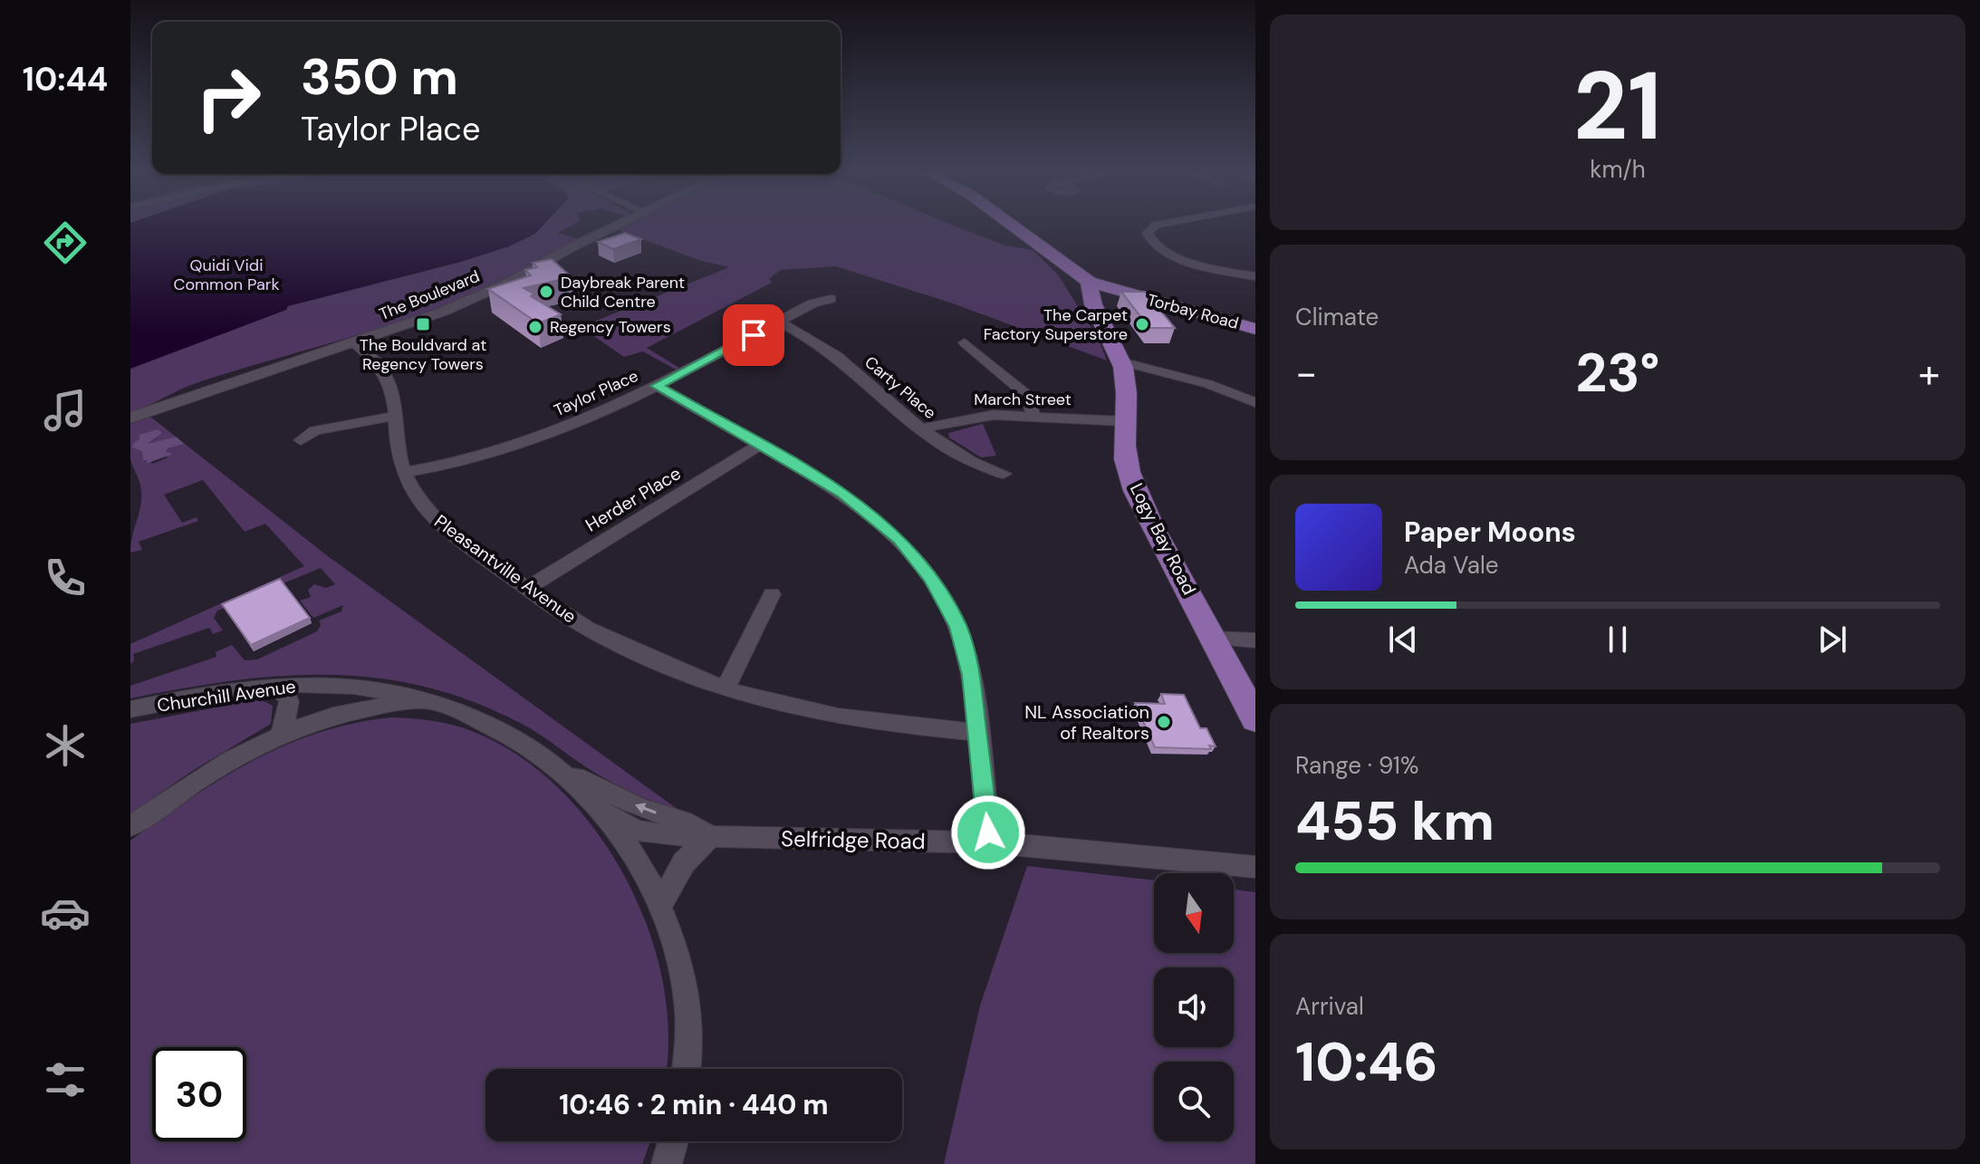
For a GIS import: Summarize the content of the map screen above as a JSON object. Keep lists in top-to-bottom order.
{
  "streets": {
    "main road": ["Torbay Road", "Logy Bay Road"],
    "street": [
      "The Boulevard",
      "Carty Place",
      "Taylor Place",
      "March Street",
      "Herder Place",
      "Pleasantville Avenue",
      "Churchill Avenue",
      "Selfridge Road"
    ]
  },
  "crossings": [
    ["The Boulevard", "Pleasantville Avenue"],
    ["Torbay Road", "Logy Bay Road"],
    ["Carty Place", "Taylor Place"],
    ["Carty Place", "March Street"],
    ["Taylor Place", "Pleasantville Avenue"],
    ["March Street", "Logy Bay Road"],
    ["Herder Place", "Pleasantville Avenue"],
    ["Churchill Avenue", "Selfridge Road"]
  ],
  "parks": ["Quidi Vidi Common Park"],
  "places": {
    "other": [
      "Daybreak Parent Child Centre",
      "The Carpet Factory Superstore",
      "Regency Towers",
      "NL Association of Realtors"
    ],
    "transit": ["The Bouldvard at Regency Towers"]
  },
  "north": "bottom",
  "page": {
    "tabs": "10:44",
    "tile": [
      ["21", "km/h"],
      "Climate",
      ["Range · 91%", "455 km"],
      ["Arrival", "10:46"]
    ],
    "turn": ["350 m", "Taylor Place"],
    "heat": ["−", "23°", "+"],
    "song": ["Paper Moons", "Ada Vale"],
    "limit": "30",
    "trip": "10:46 · 2 min · 440 m"
  }
}
